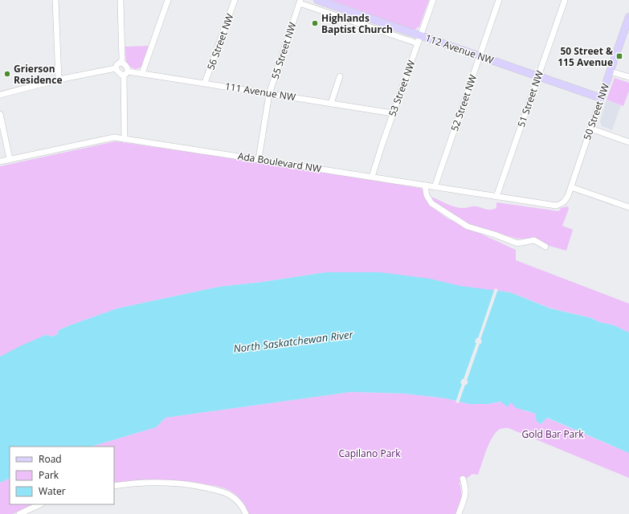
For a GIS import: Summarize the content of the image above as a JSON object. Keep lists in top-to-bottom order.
{
  "streets": {
    "main road": ["112 Avenue NW", "50 Street NW"],
    "street": [
      "56 Street NW",
      "55 Street NW",
      "53 Street NW",
      "111 Avenue NW",
      "51 Street NW",
      "52 Street NW",
      "Ada Boulevard NW"
    ]
  },
  "crossings": [
    ["56 Street NW", "111 Avenue NW"],
    ["112 Avenue NW", "55 Street NW"],
    ["112 Avenue NW", "53 Street NW"],
    ["112 Avenue NW", "51 Street NW"],
    ["112 Avenue NW", "52 Street NW"],
    ["112 Avenue NW", "50 Street NW"],
    ["55 Street NW", "111 Avenue NW"],
    ["55 Street NW", "Ada Boulevard NW"],
    ["53 Street NW", "111 Avenue NW"],
    ["53 Street NW", "Ada Boulevard NW"],
    ["51 Street NW", "Ada Boulevard NW"],
    ["52 Street NW", "Ada Boulevard NW"],
    ["50 Street NW", "Ada Boulevard NW"]
  ],
  "water": ["North Saskatchewan River"],
  "parks": ["Gold Bar Park", "Capilano Park"],
  "places": {
    "other": ["Highlands Baptist Church", "Grierson Residence"],
    "transit": ["50 Street & 115 Avenue"]
  },
  "legend": ["Road", "Park", "Water"]
}
